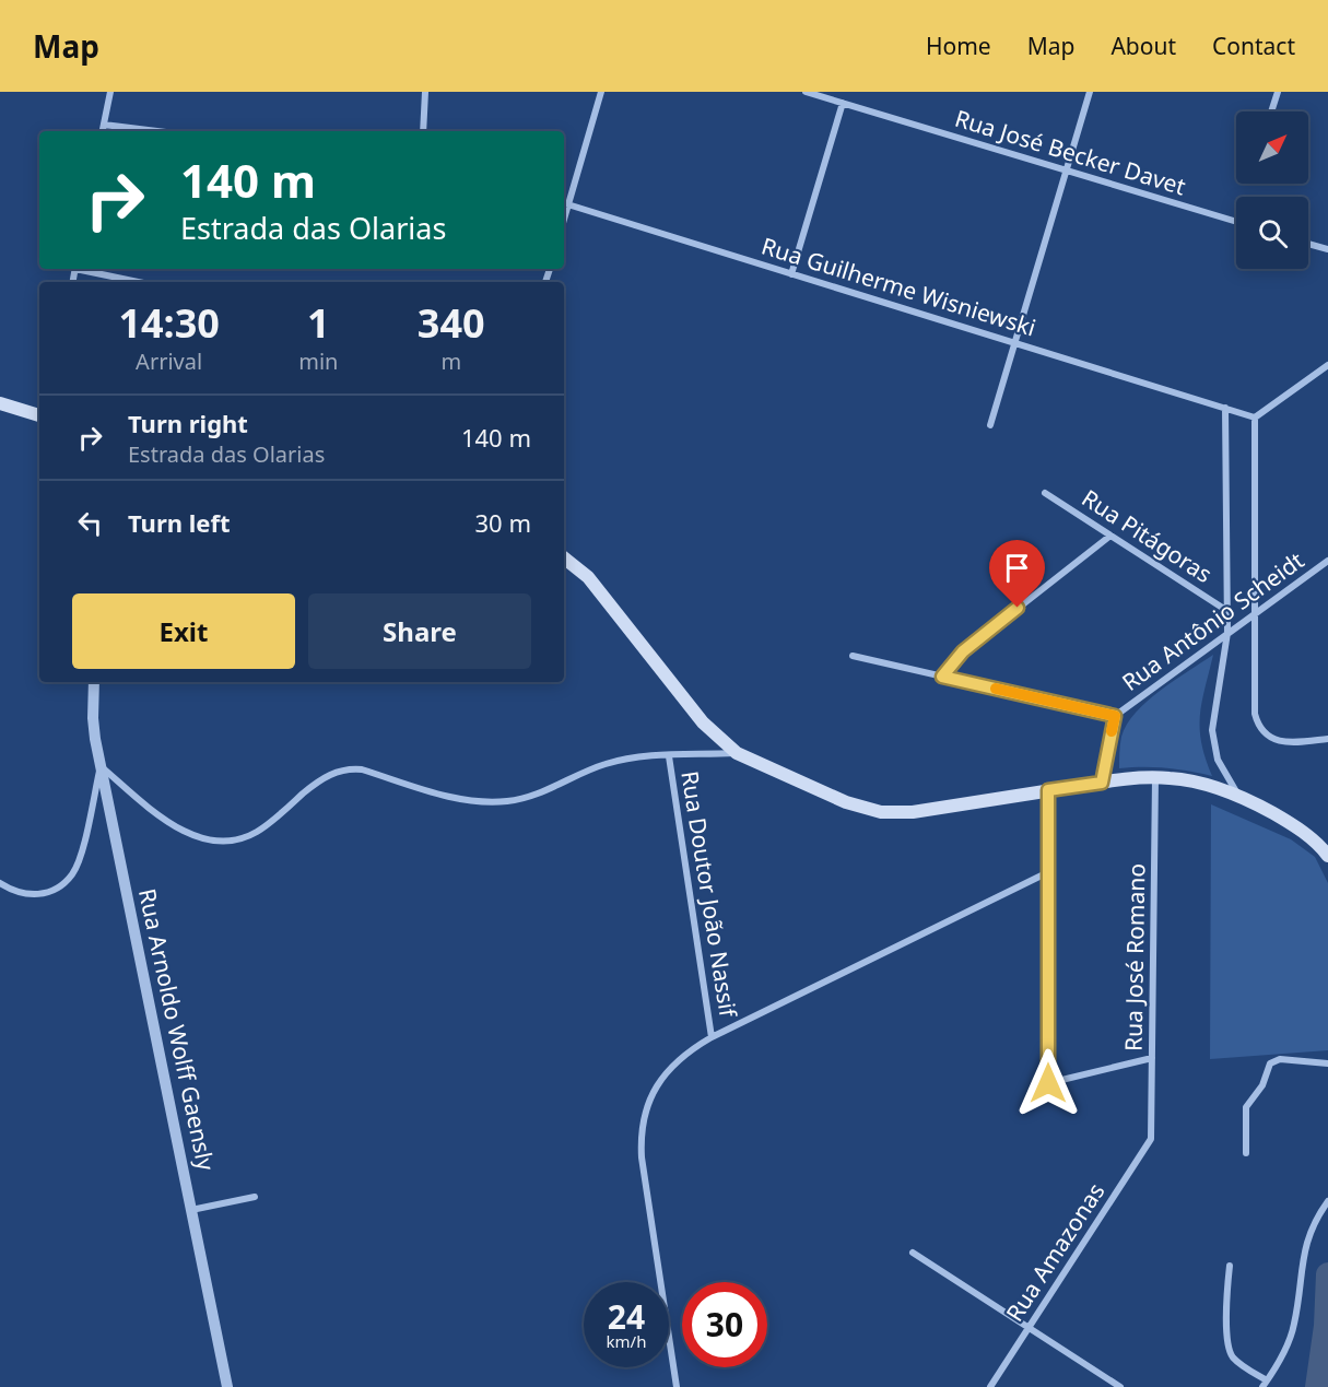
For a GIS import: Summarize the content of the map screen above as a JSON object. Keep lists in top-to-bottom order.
{
  "streets": {
    "street": [
      "Rua José Becker Davet",
      "Rua Guilherme Wisniewski",
      "Rua Pitágoras",
      "Rua Antônio Scheidt",
      "Rua Doutor João Nassif",
      "Rua José Romano",
      "Rua Arnoldo Wolff Gaensly",
      "Rua Amazonas"
    ]
  },
  "crossings": [
    ["Rua José Romano", "Rua Amazonas"]
  ],
  "north": "top right",
  "page": {
    "header": "Map",
    "nav": [
      "Home",
      "Map",
      "About",
      "Contact"
    ],
    "turn": ["140 m", "Estrada das Olarias"],
    "eta": [
      "14:30",
      "Arrival",
      "1",
      "min",
      "340",
      "m"
    ],
    "list": [
      {
        "name": "Turn right",
        "note": "Estrada das Olarias",
        "value": "140 m"
      },
      {
        "name": "Turn left",
        "value": "30 m"
      }
    ],
    "buttons": ["Exit", "Share"],
    "speed": "24 km/h",
    "limit": "30"
  }
}
